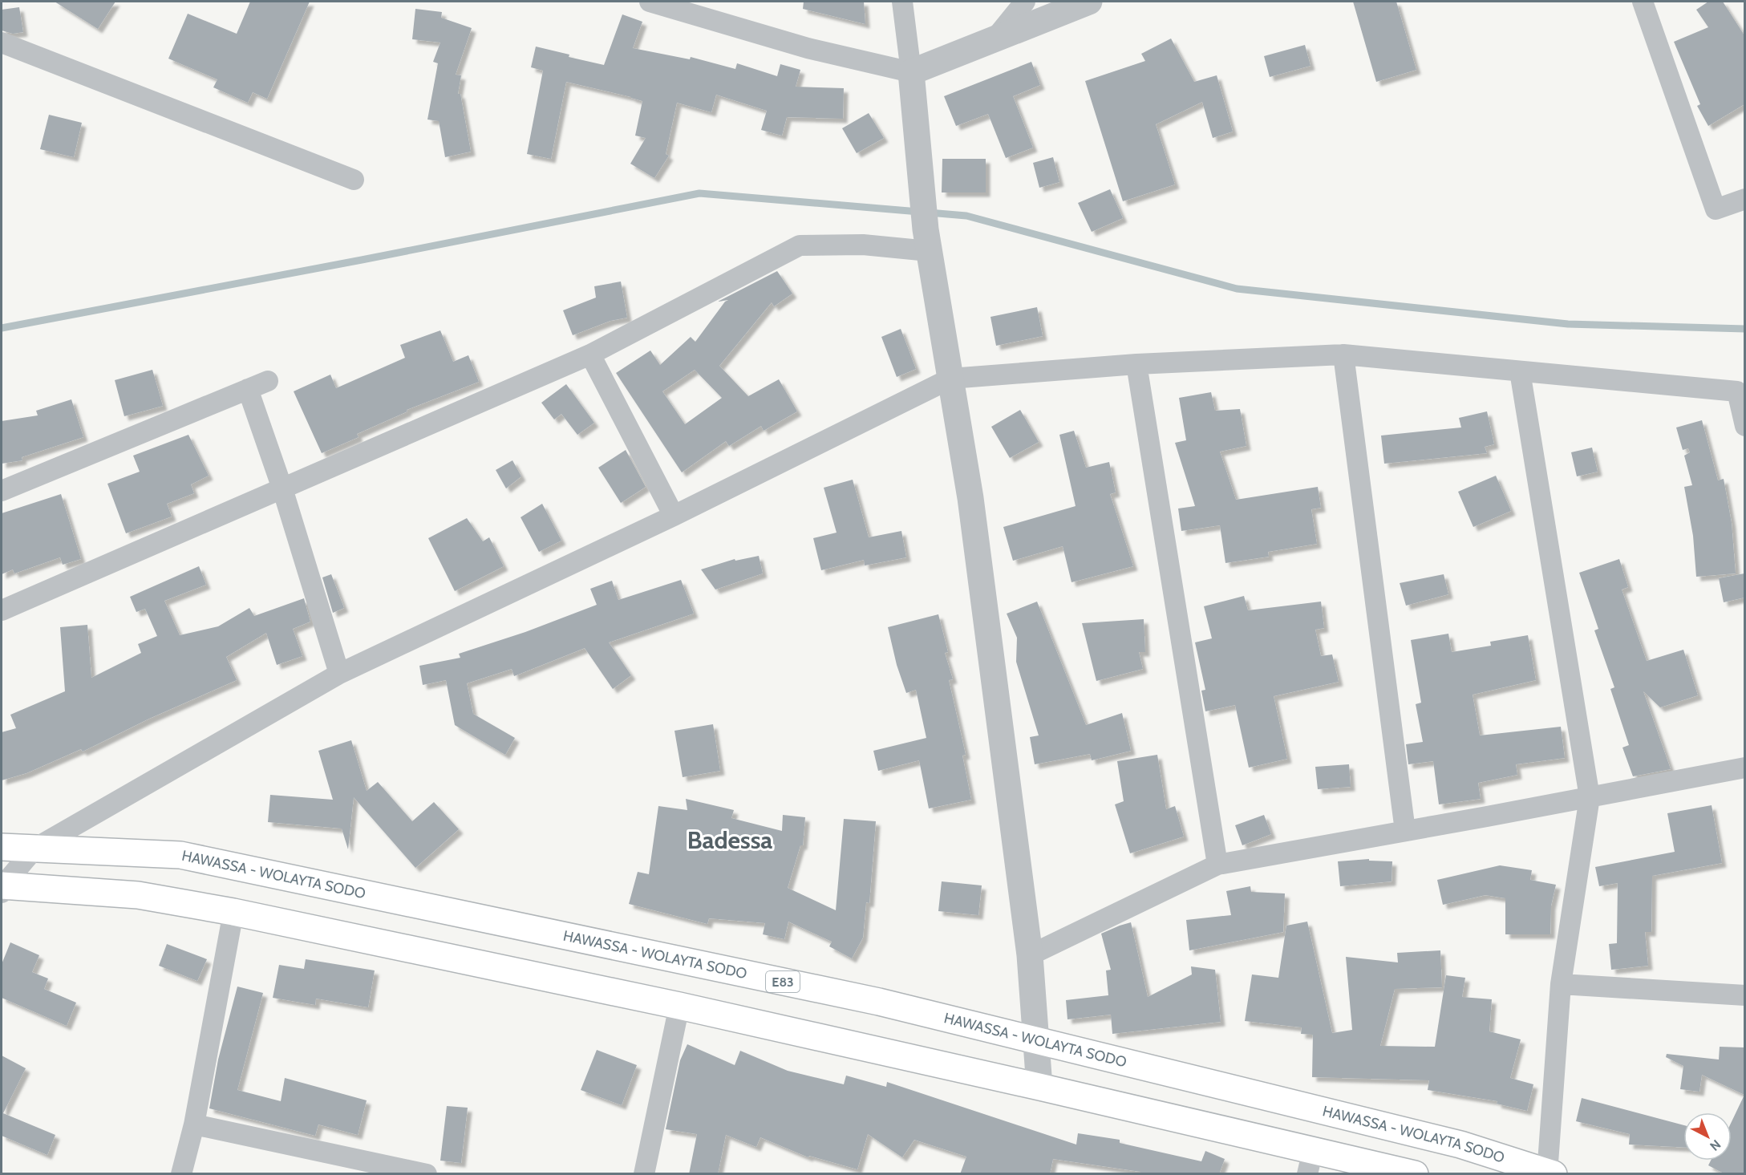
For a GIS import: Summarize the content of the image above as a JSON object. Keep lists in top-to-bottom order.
{
  "streets": {
    "main road": ["HAWASSA - WOLAYTA SODO", "E83"]
  },
  "districts": ["Badessa"],
  "north": "bottom right"
}
